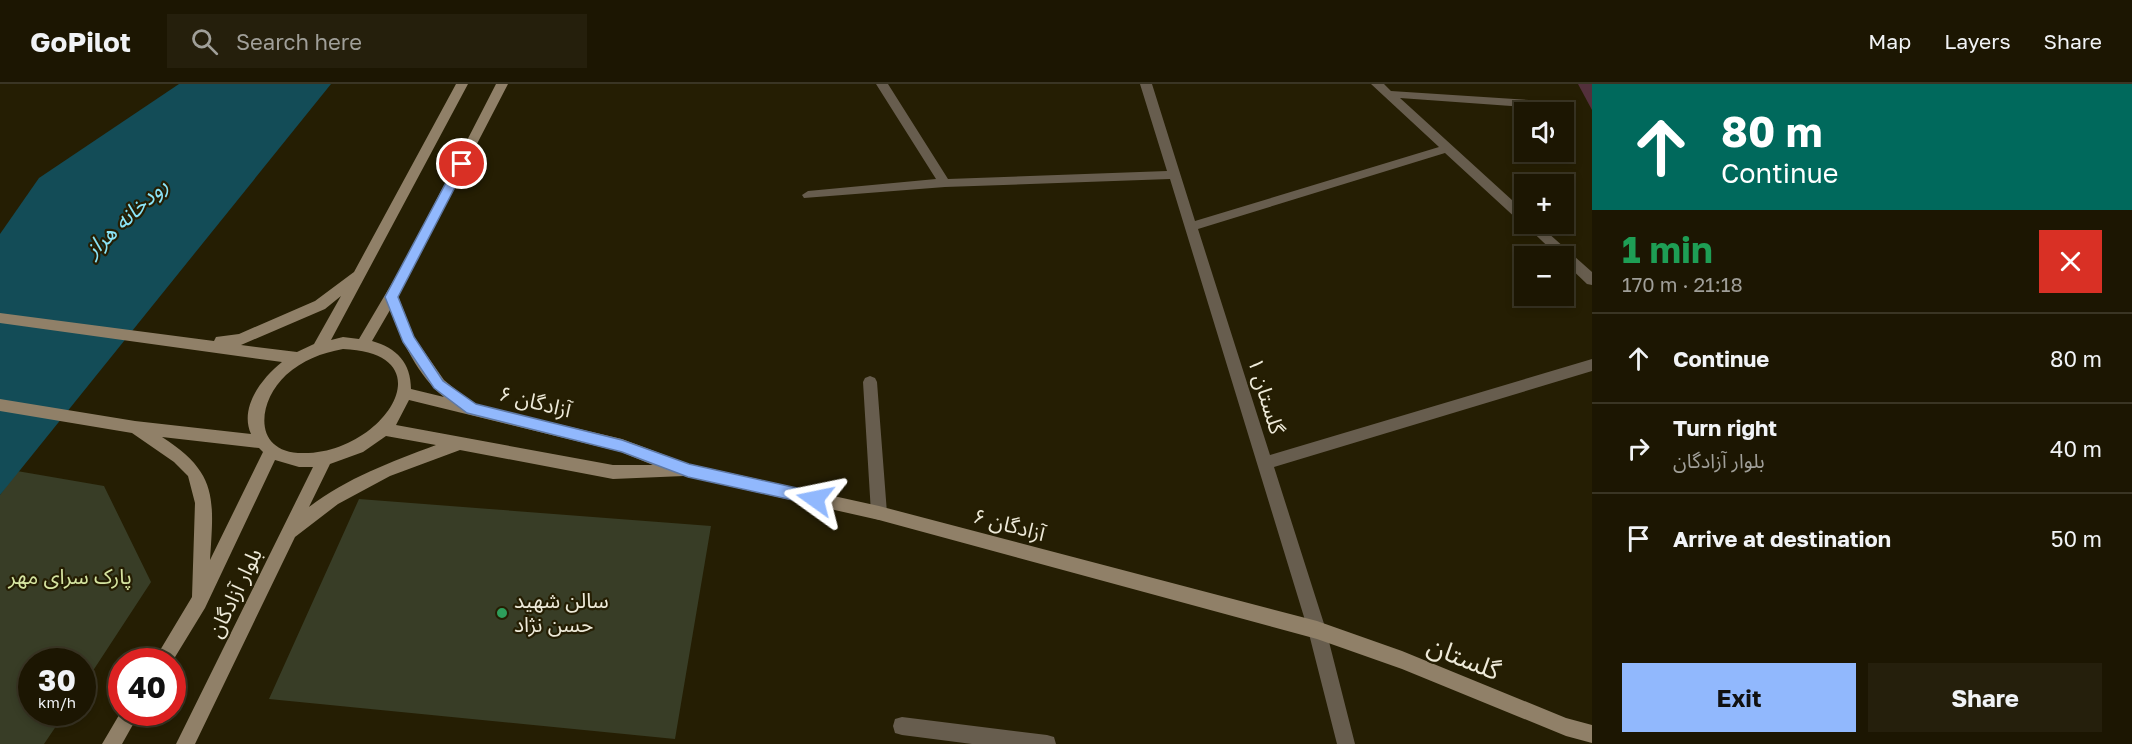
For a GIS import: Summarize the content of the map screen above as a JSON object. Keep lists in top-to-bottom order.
{
  "streets": {
    "main road": ["آزادگان ۶", "بلوار آزادگان", "گلستان"],
    "street": ["گلستان ۱"]
  },
  "crossings": [
    ["گلستان ۱", "آزادگان ۶"],
    ["گلستان ۱", "گلستان"],
    ["آزادگان ۶", "بلوار آزادگان"],
    ["آزادگان ۶", "گلستان"]
  ],
  "water": ["رودخانه هراز"],
  "parks": ["پارک سرای مهر"],
  "places": ["سالن شهید حسن نژاد"],
  "page": {
    "header": "GoPilot",
    "search": "Search here",
    "nav": ["Map", "Layers", "Share"],
    "turn": ["80 m", "Continue"],
    "map_buttons": ["+", "−"],
    "heading": ["1 min", "170 m · 21:18"],
    "list": [
      {
        "name": "Continue",
        "value": "80 m"
      },
      {
        "name": "Turn right",
        "note": "بلوار آزادگان",
        "value": "40 m"
      },
      {
        "name": "Arrive at destination",
        "value": "50 m"
      }
    ],
    "speed": "30 km/h",
    "limit": "40",
    "buttons": ["Exit", "Share"]
  }
}
